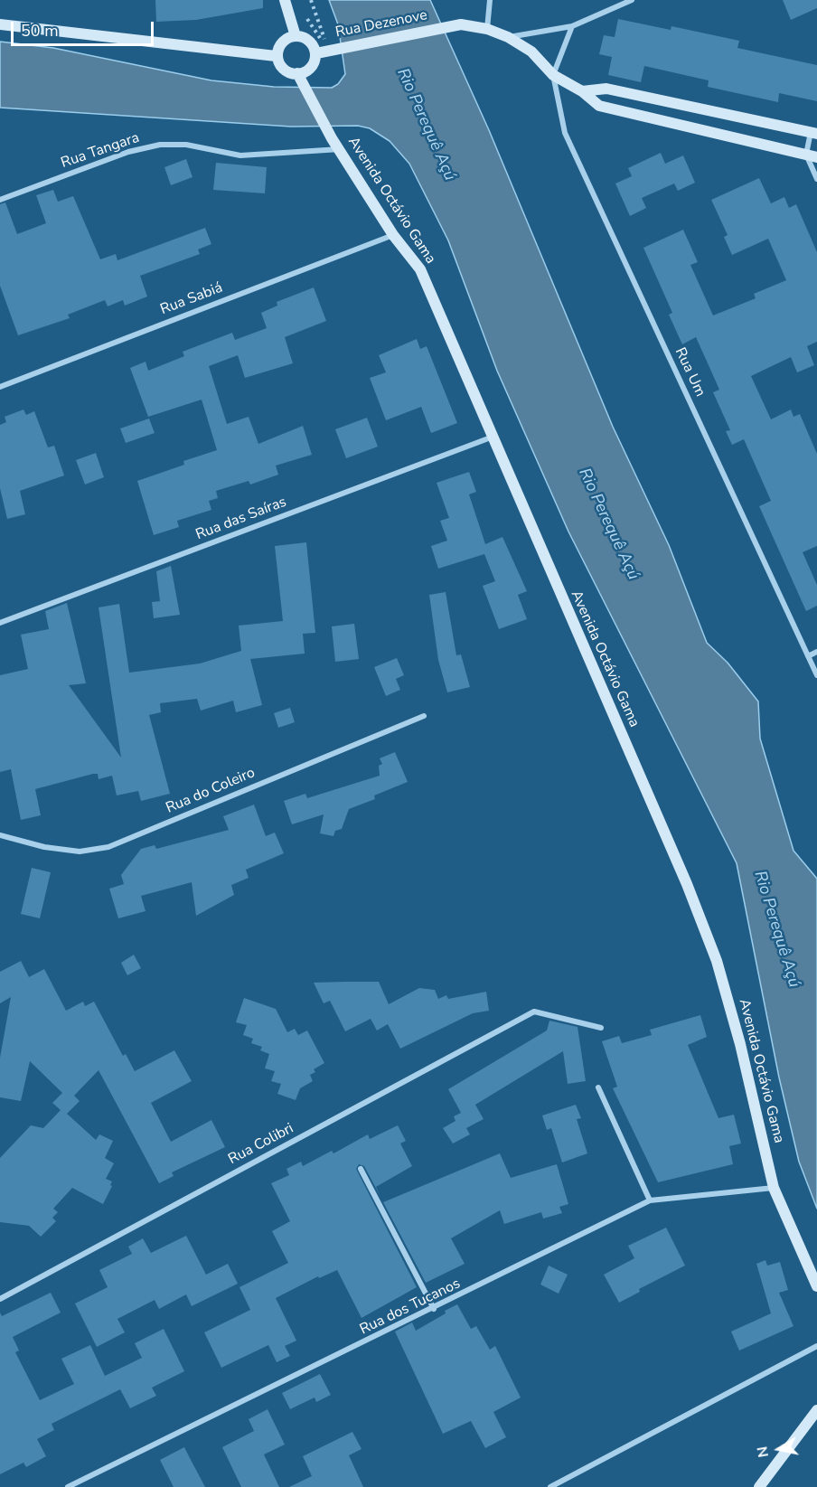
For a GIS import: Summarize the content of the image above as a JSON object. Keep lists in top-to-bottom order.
{
  "streets": {
    "street": [
      "Rua Dezenove",
      "Rua Tangara",
      "Avenida Octávio Gama",
      "Rua Sabiá",
      "Rua Um",
      "Rua das Saíras",
      "Rua do Coleiro",
      "Rua Colibri",
      "Rua dos Tucanos"
    ]
  },
  "crossings": [
    ["Rua Dezenove", "Avenida Octávio Gama"],
    ["Rua Dezenove", "Rua Um"],
    ["Rua Tangara", "Avenida Octávio Gama"],
    ["Avenida Octávio Gama", "Rua Sabiá"],
    ["Avenida Octávio Gama", "Rua das Saíras"],
    ["Avenida Octávio Gama", "Rua dos Tucanos"]
  ],
  "water": ["Rio Perequê Açú"],
  "scale_bar": "50 m",
  "north": "left"
}
